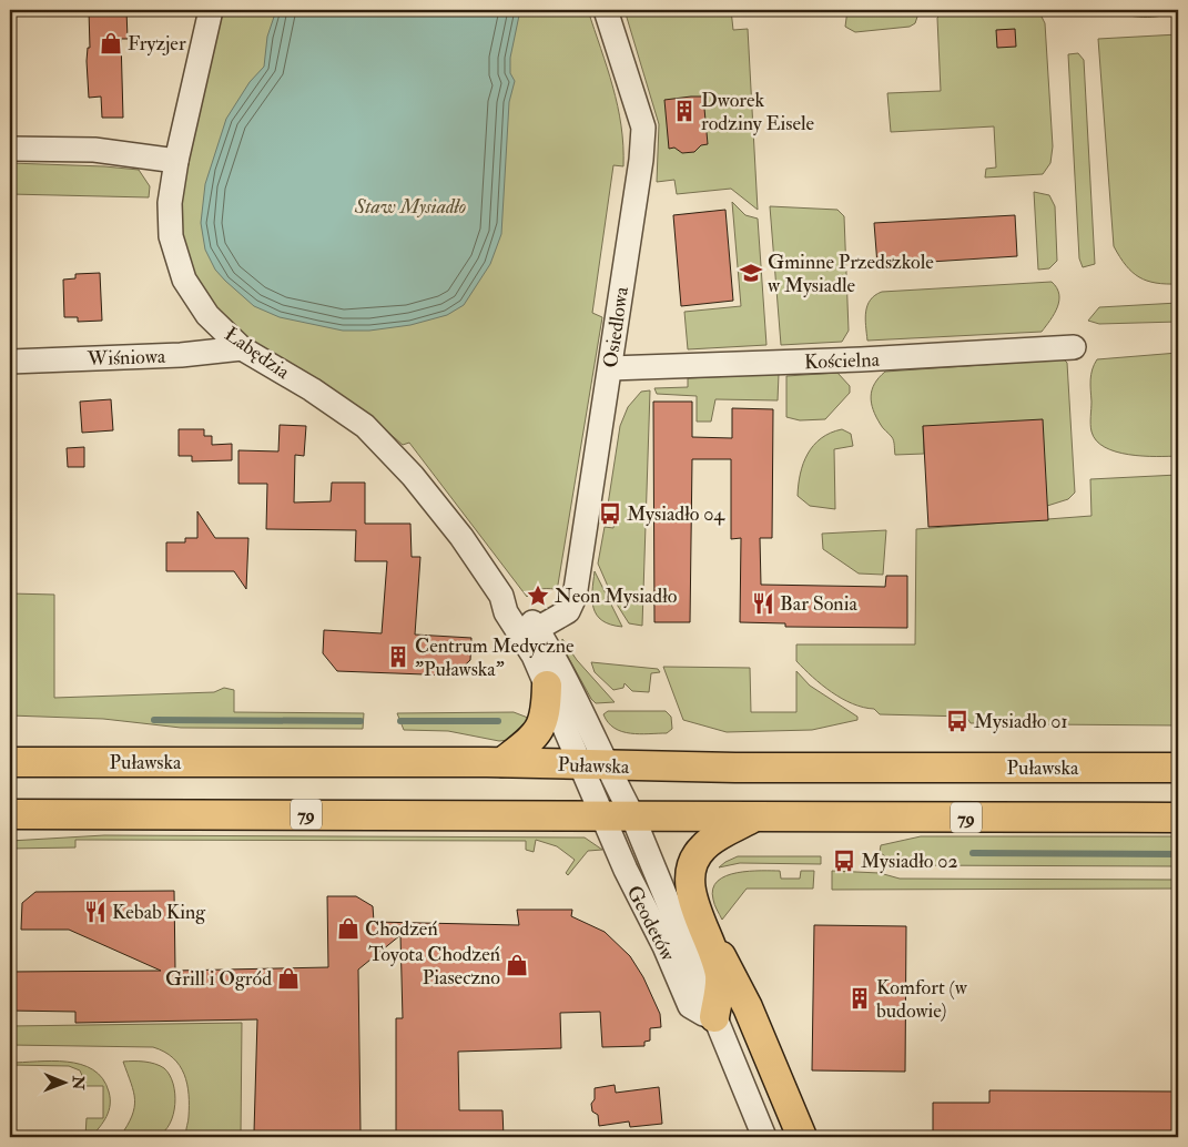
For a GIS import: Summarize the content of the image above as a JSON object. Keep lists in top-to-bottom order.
{
  "streets": {
    "main road": ["Puławska", "79"],
    "street": [
      "Osiedlowa",
      "Łabędzia",
      "Wiśniowa",
      "Kościelna",
      "Geodetów"
    ]
  },
  "crossings": [
    ["Osiedlowa", "Łabędzia"],
    ["Osiedlowa", "Kościelna"],
    ["Łabędzia", "Wiśniowa"],
    ["Łabędzia", "Puławska"],
    ["Łabędzia", "Geodetów"],
    ["Puławska", "Geodetów"],
    ["79", "Geodetów"]
  ],
  "parks": ["Staw Mysiadło"],
  "places": {
    "shop": [
      "Fryzjer",
      "Chodzeń",
      "Toyota Chodzeń Piaseczno",
      "Grill i Ogród"
    ],
    "building": ["Dworek rodziny Eisele", "Centrum Medyczne \"Puławska\"", "Komfort (w budowie)"],
    "school or university": ["Gminne Przedszkole w Mysiadle"],
    "bus stop": ["Mysiadło 04", "Mysiadło 01", "Mysiadło 02"],
    "place": ["Neon Mysiadło"],
    "restaurant": ["Bar Sonia", "Kebab King"]
  },
  "north": "right"
}
